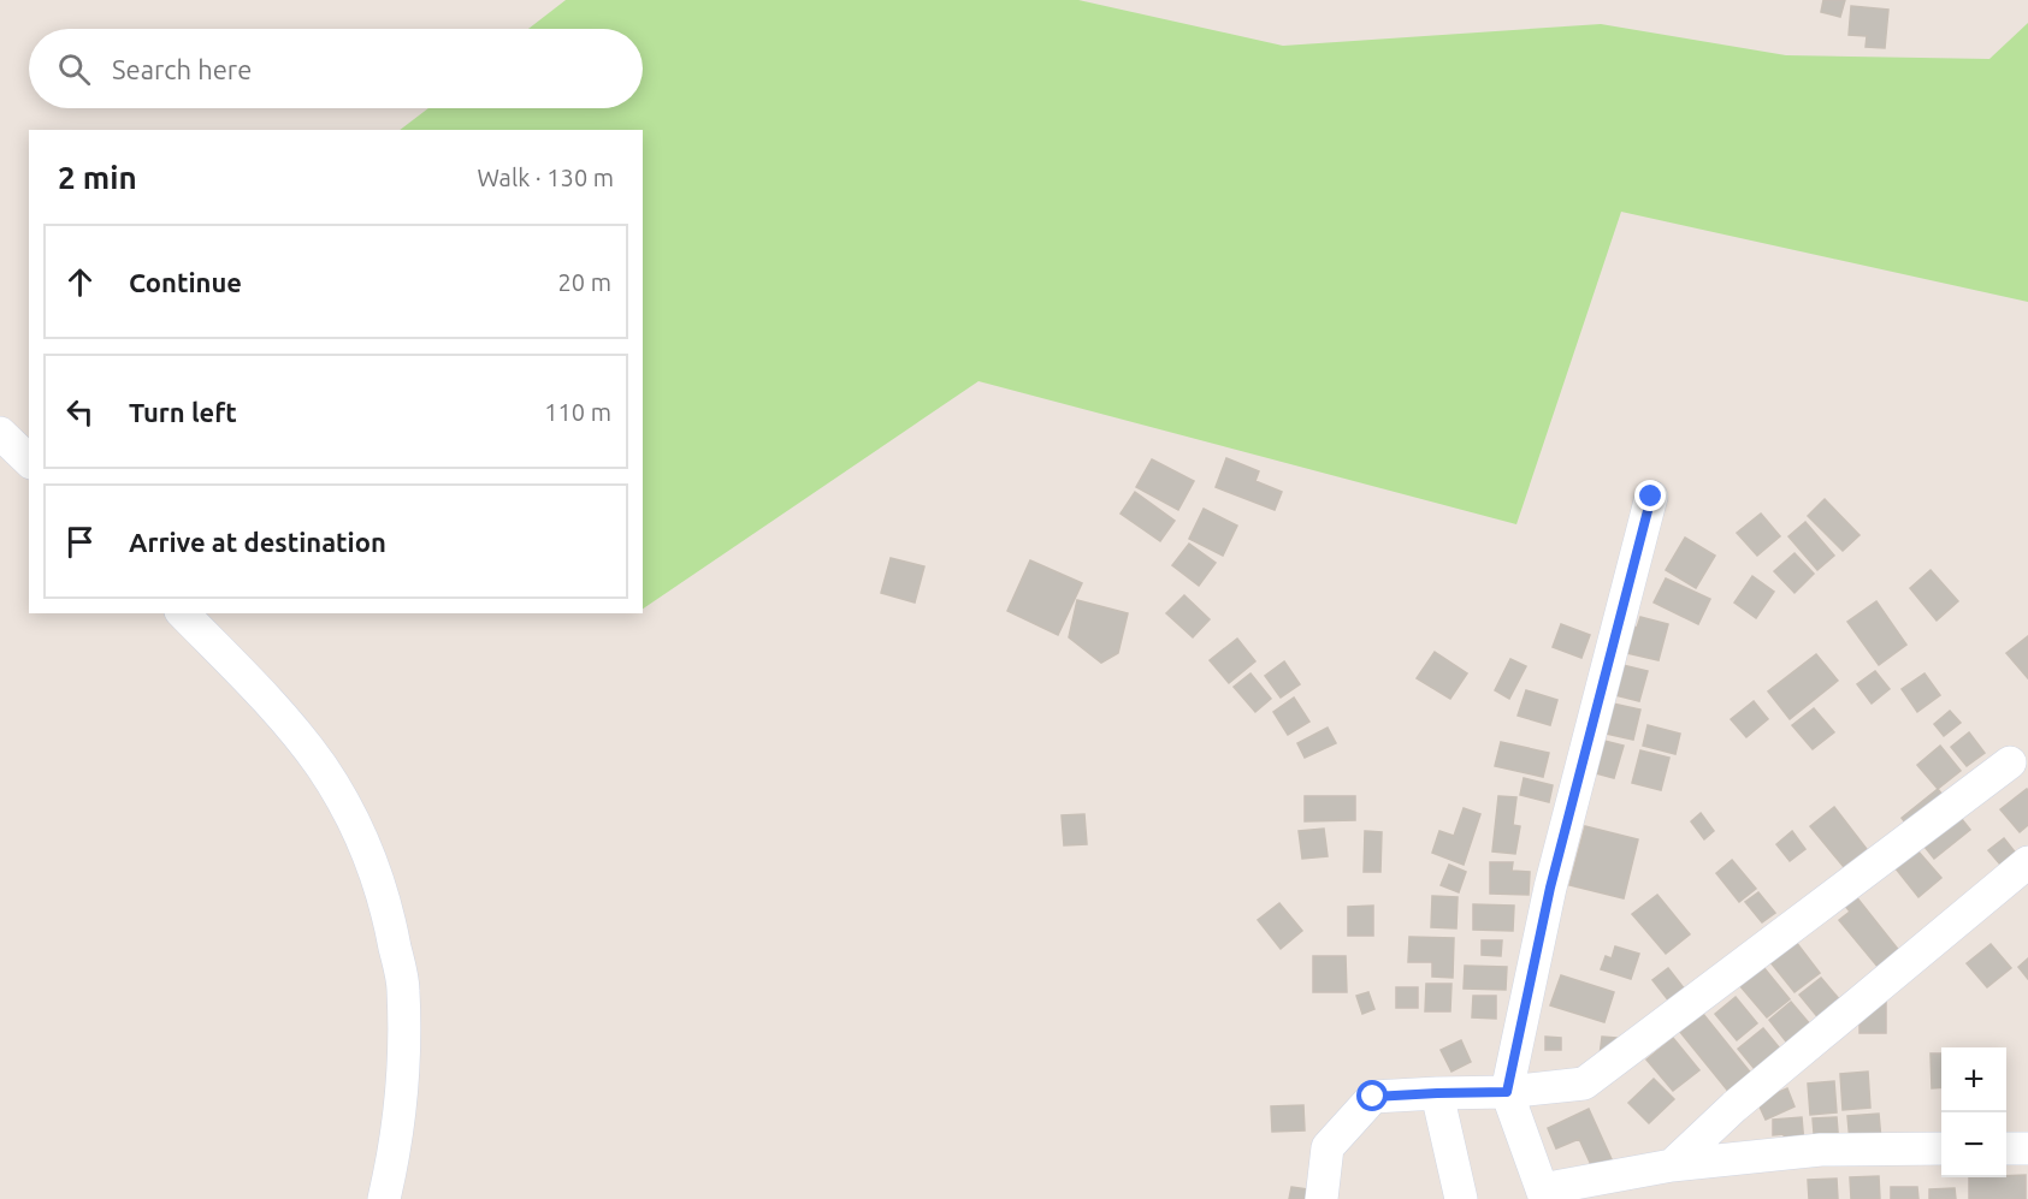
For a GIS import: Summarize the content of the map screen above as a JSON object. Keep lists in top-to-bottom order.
{
  "page": {
    "search": "Search here",
    "heading": ["2 min", "Walk · 130 m"],
    "list": [
      ["Continue", "20 m"],
      ["Turn left", "110 m"],
      "Arrive at destination"
    ],
    "map_buttons": ["+", "−"]
  }
}
